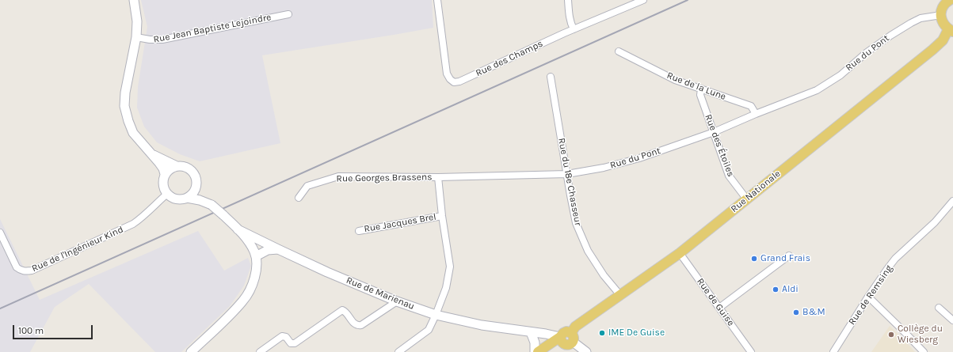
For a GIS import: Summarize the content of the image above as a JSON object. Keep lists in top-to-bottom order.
{
  "streets": {
    "main road": ["Rue Nationale", "Rue de Marienau"],
    "street": [
      "Rue Jean Baptiste Lejoindre",
      "Rue du Pont",
      "Rue des Champs",
      "Rue de la Lune",
      "Rue des Étoiles",
      "Rue Georges Brassens",
      "Rue du 18e Chasseur",
      "Rue Jacques Brel",
      "Rue de l'Ingénieur Kind",
      "Rue de Remsing",
      "Rue de Guise"
    ]
  },
  "crossings": [
    ["Rue du Pont", "Rue de la Lune"],
    ["Rue du Pont", "Rue des Étoiles"],
    ["Rue du Pont", "Rue Georges Brassens"],
    ["Rue du Pont", "Rue du 18e Chasseur"],
    ["Rue de la Lune", "Rue des Étoiles"],
    ["Rue des Étoiles", "Rue Nationale"],
    ["Rue du 18e Chasseur", "Rue Nationale"],
    ["Rue Nationale", "Rue de Marienau"],
    ["Rue Nationale", "Rue de Guise"]
  ],
  "places": [
    "Grand Frais",
    "Aldi",
    "B&M",
    "IME De Guise",
    "Collège du Wiesberg"
  ],
  "scale_bar": "100 m"
}
